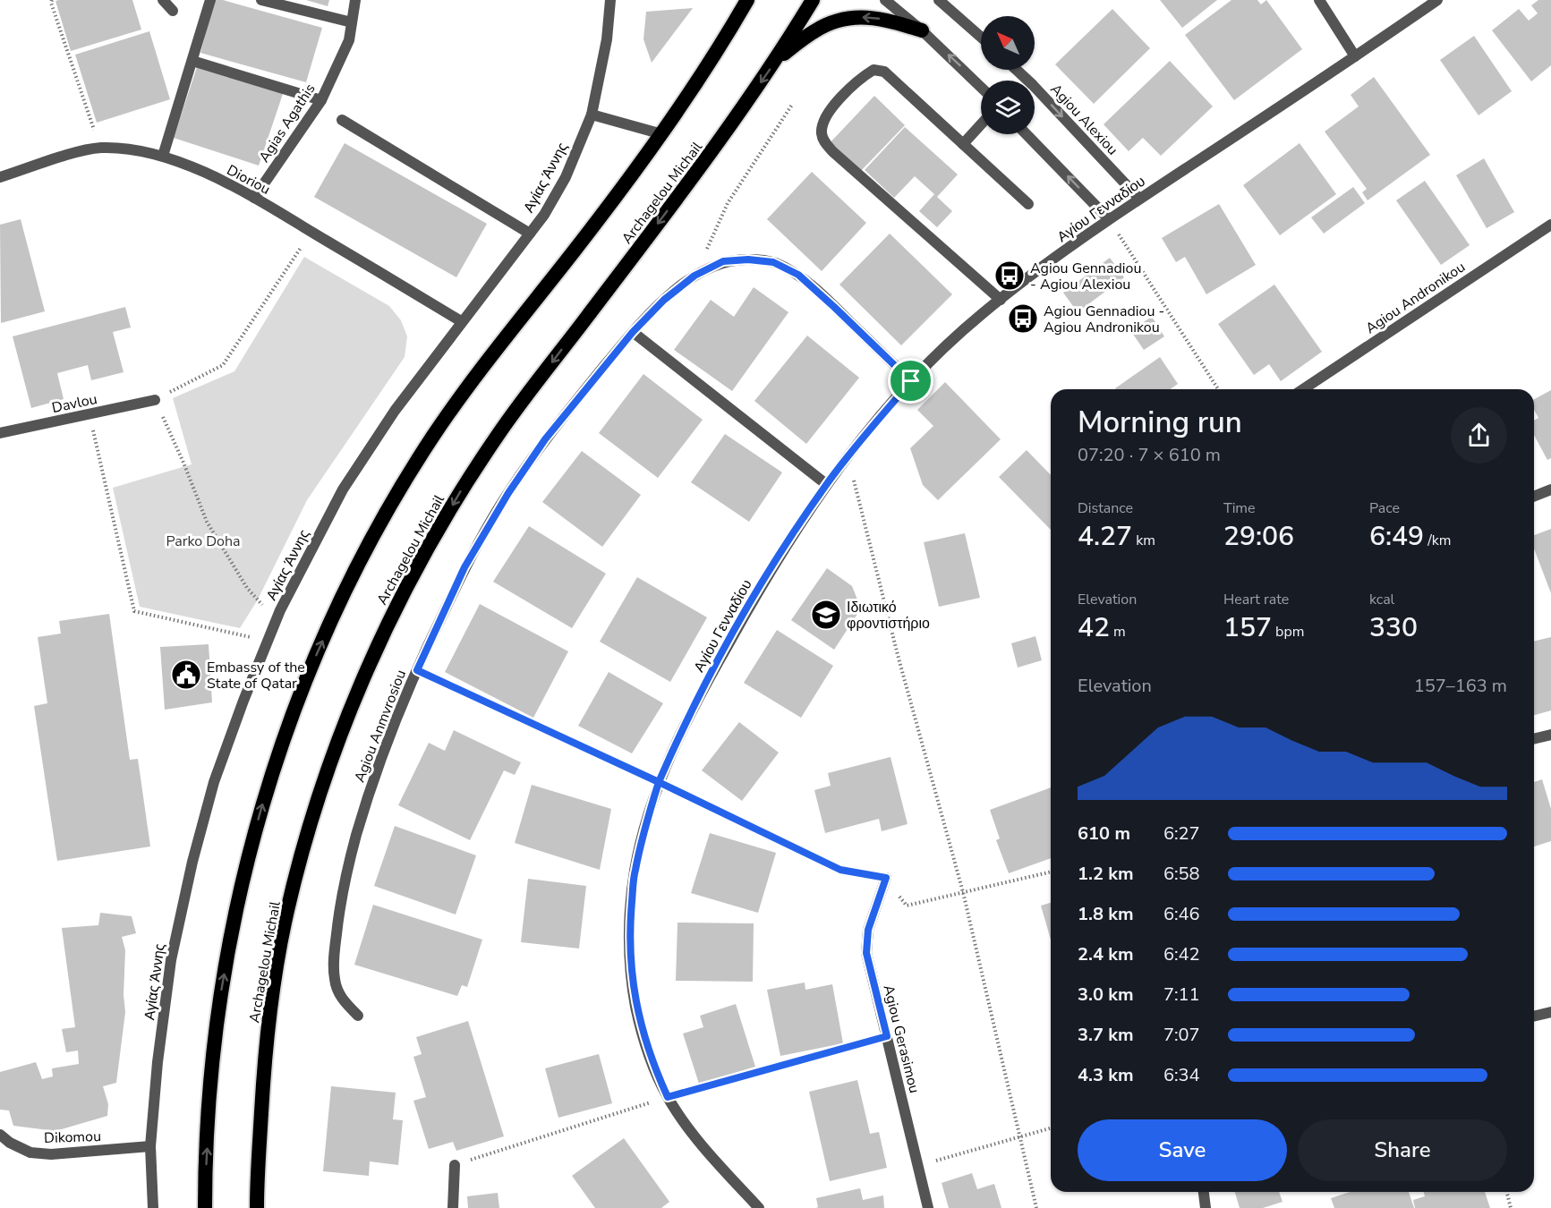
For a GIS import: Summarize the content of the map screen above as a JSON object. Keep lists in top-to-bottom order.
{
  "streets": {
    "highway": ["Archagelou Michail"],
    "street": [
      "Agiou Alexiou",
      "Agias Agathis",
      "Αγίας Άννης",
      "Dioriou",
      "Αγίου Γενναδίου",
      "Agiou Andronikou",
      "Davlou",
      "Agiou Anmvrosiou",
      "Agiou Gerasimou",
      "Dikomou"
    ]
  },
  "crossings": [
    ["Agiou Alexiou", "Αγίου Γενναδίου"],
    ["Agias Agathis", "Dioriou"],
    ["Αγίας Άννης", "Dioriou"],
    ["Αγίας Άννης", "Dikomou"],
    ["Αγίου Γενναδίου", "Agiou Anmvrosiou"]
  ],
  "parks": ["Parko Doha"],
  "places": {
    "bus stop": ["Agiou Gennadiou - Agiou Alexiou", "Agiou Gennadiou - Agiou Andronikou"],
    "school or university": ["Ιδιωτικό φροντιστήριο"],
    "public building": ["Embassy of the State of Qatar"]
  },
  "north": "top left",
  "page": {
    "heading": ["Morning run", "07:20 · 7 × 610 m"],
    "stats": [
      ["Distance", "4.27 km"],
      ["Time", "29:06"],
      ["Pace", "6:49 /km"],
      ["Elevation", "42 m"],
      ["Heart rate", "157 bpm"],
      ["kcal", "330"]
    ],
    "chart": ["Elevation", "157–163 m"],
    "list": [
      {
        "name": "610 m",
        "note": "6:27"
      },
      {
        "name": "1.2 km",
        "note": "6:58"
      },
      {
        "name": "1.8 km",
        "note": "6:46"
      },
      {
        "name": "2.4 km",
        "note": "6:42"
      },
      {
        "name": "3.0 km",
        "note": "7:11"
      },
      {
        "name": "3.7 km",
        "note": "7:07"
      },
      {
        "name": "4.3 km",
        "note": "6:34"
      }
    ],
    "buttons": ["Save", "Share"]
  }
}
